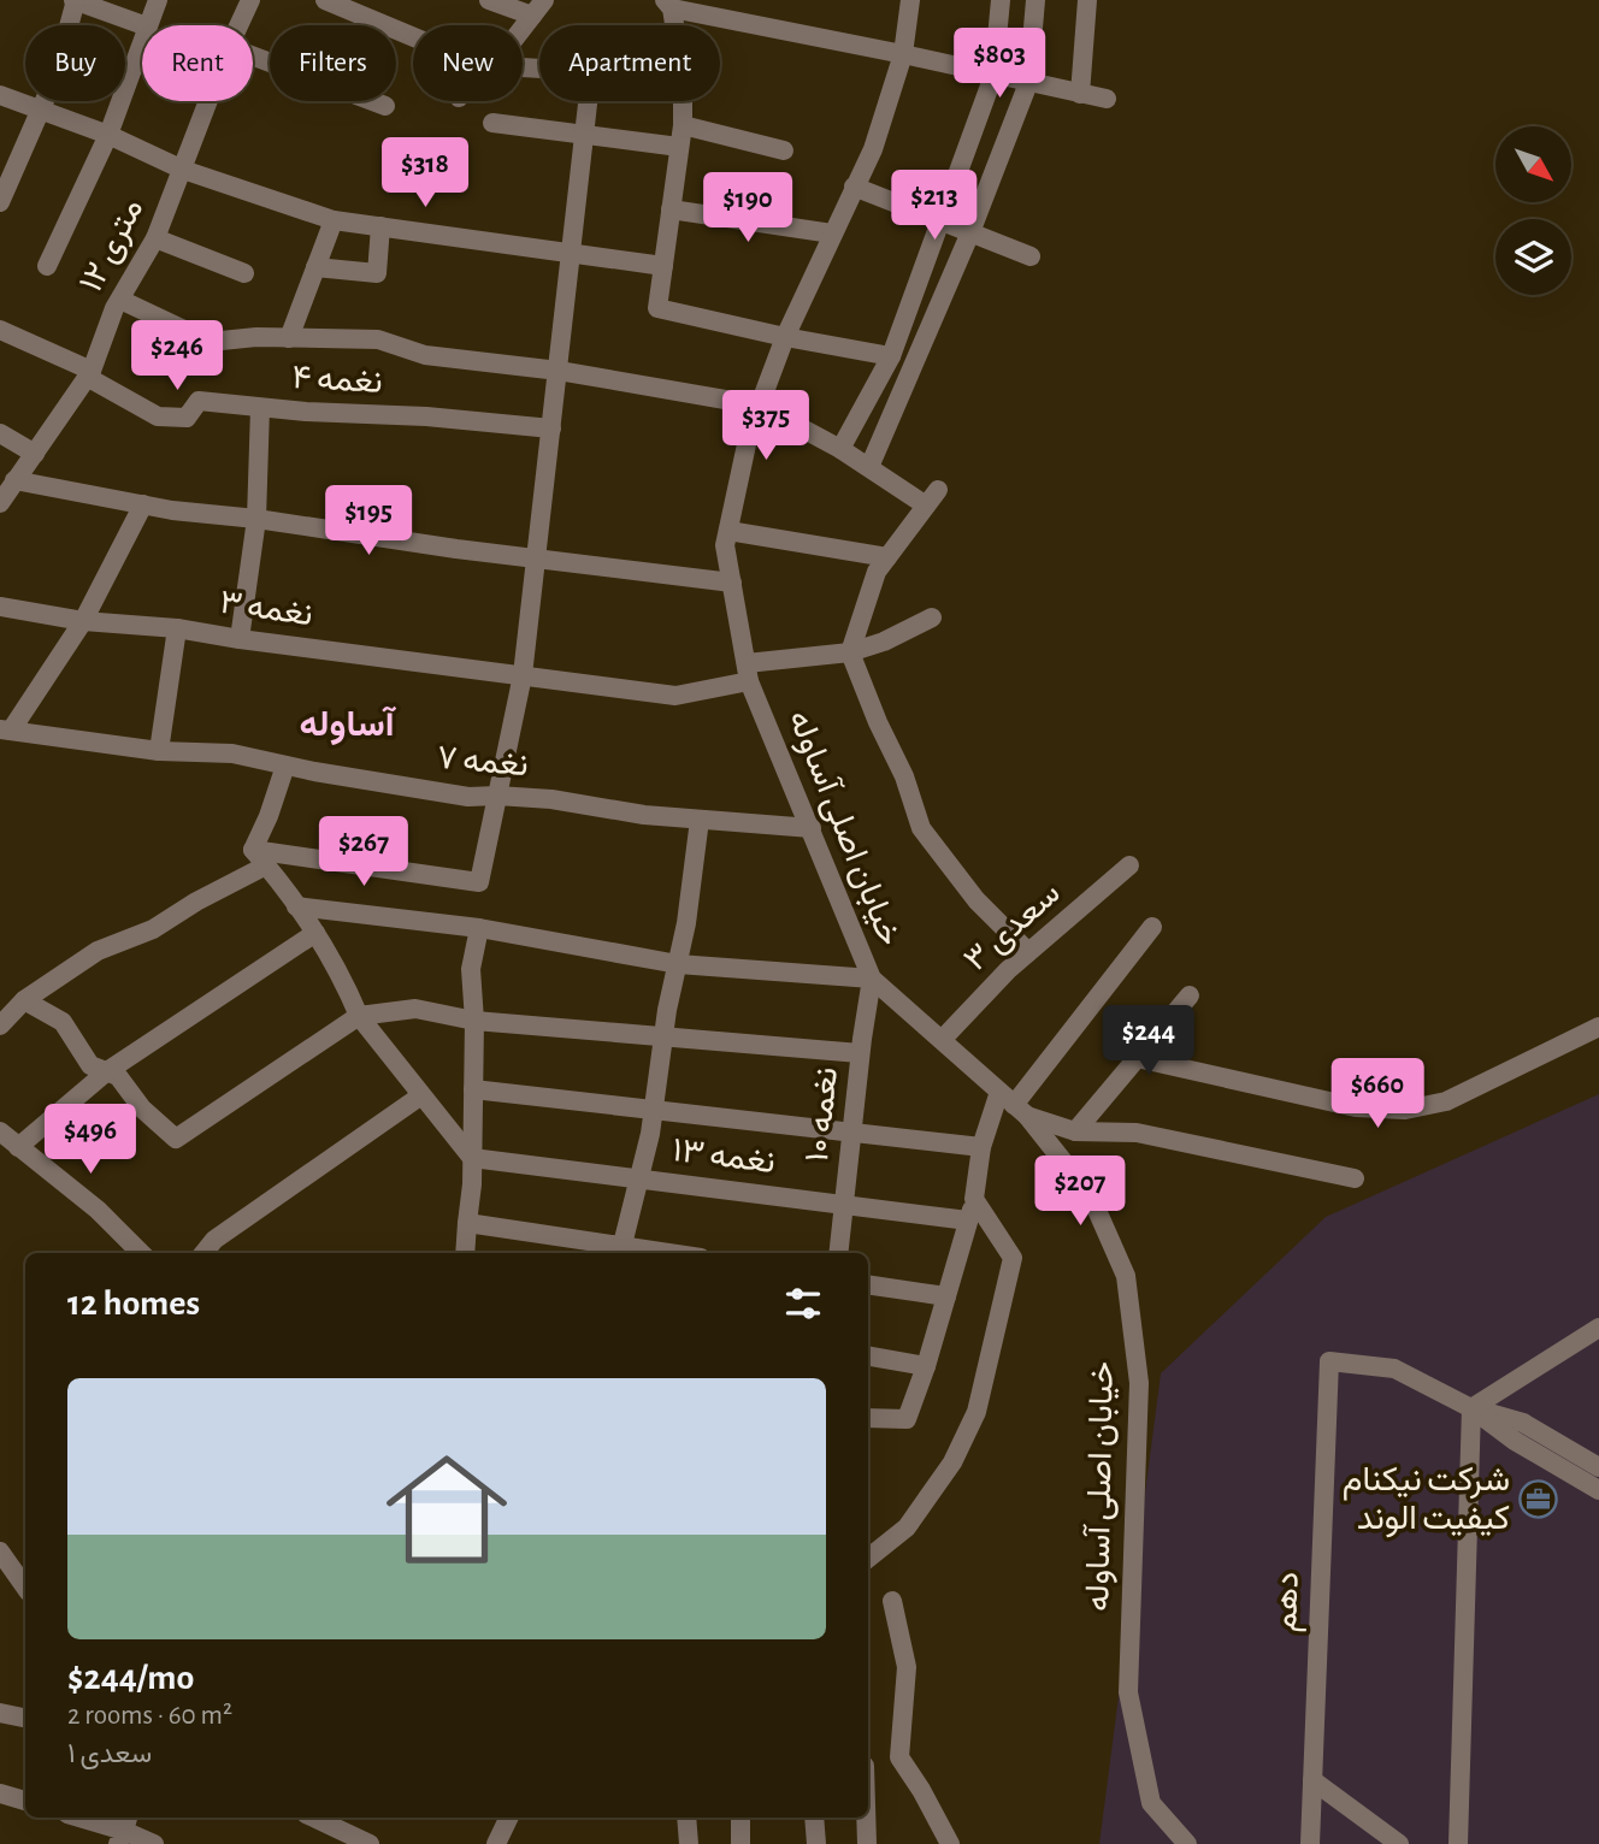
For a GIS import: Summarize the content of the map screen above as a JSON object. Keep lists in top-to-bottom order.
{
  "streets": {
    "street": [
      "۱۲ متری",
      "نغمه ۴",
      "نغمه ۳",
      "نغمه ۷",
      "خیابان اصلی آساوله",
      "سعدی ۳",
      "نغمه ۱۰",
      "نغمه ۱۳",
      "دهم"
    ]
  },
  "crossings": [
    ["۱۲ متری", "نغمه ۴"],
    ["نغمه ۳", "خیابان اصلی آساوله"],
    ["نغمه ۷", "خیابان اصلی آساوله"],
    ["خیابان اصلی آساوله", "سعدی ۳"],
    ["خیابان اصلی آساوله", "نغمه ۱۰"],
    ["نغمه ۱۰", "نغمه ۱۳"]
  ],
  "districts": ["آساوله"],
  "places": {
    "office": ["شرکت نیکنام کیفیت الوند"]
  },
  "north": "bottom right",
  "page": {
    "chip": [
      "Buy",
      "Rent",
      "Filters",
      "New",
      "Apartment"
    ],
    "price": [
      "$803",
      "$318",
      "$213",
      "$190",
      "$246",
      "$375",
      "$195",
      "$267",
      "$244",
      "$660",
      "$496",
      "$207"
    ],
    "heading": "12 homes",
    "list": [
      {
        "name": "$244/mo",
        "note": "2 rooms · 60 m² · سعدی ۱"
      }
    ]
  }
}
